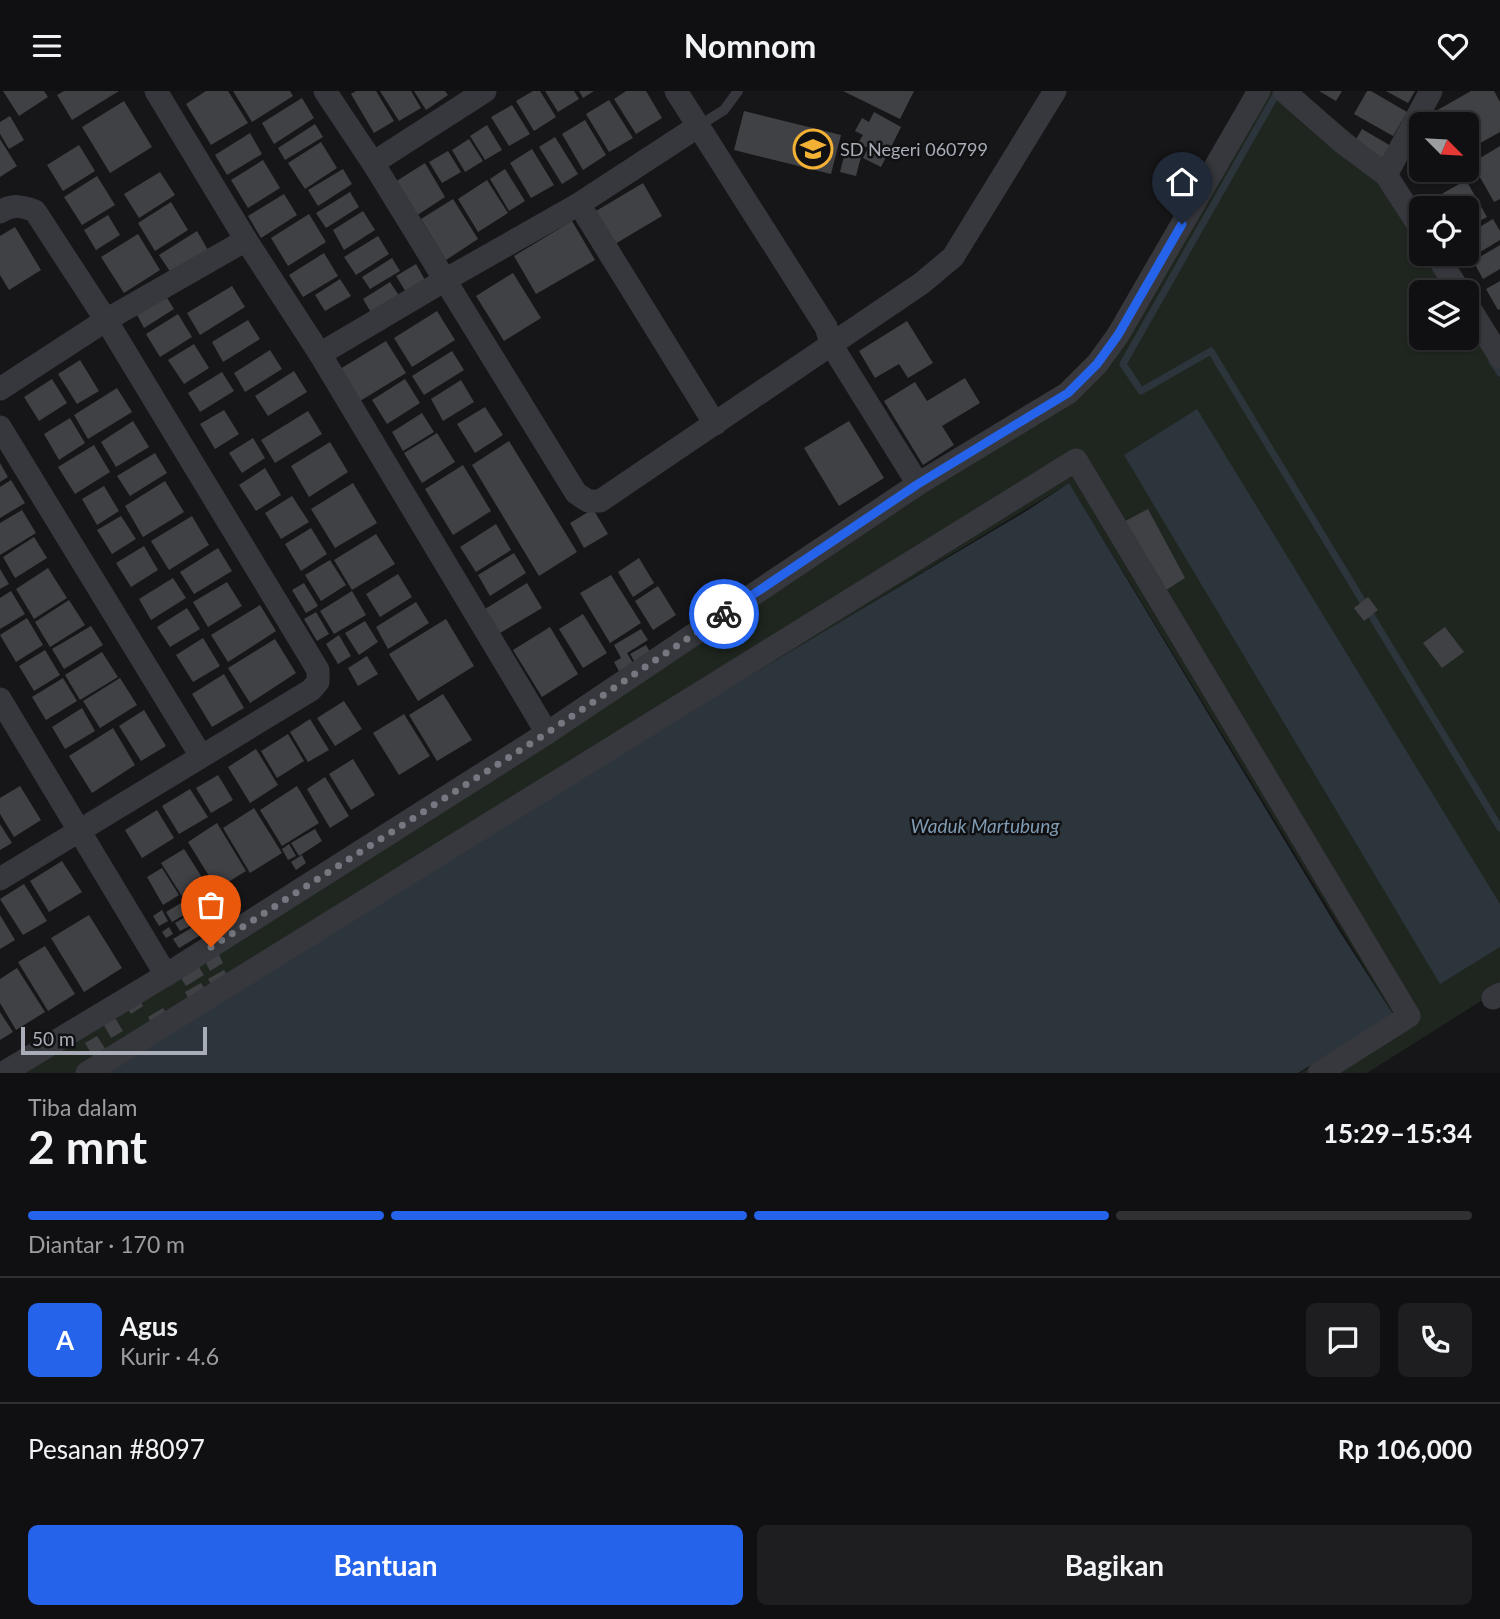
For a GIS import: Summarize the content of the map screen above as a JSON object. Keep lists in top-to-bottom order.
{
  "water": ["Waduk Martubung"],
  "places": {
    "school or university": ["SD Negeri 060799"]
  },
  "scale_bar": "50 m",
  "north": "bottom right",
  "page": {
    "header": "Nomnom",
    "scale": "50 m",
    "heading": ["2 mnt", "Tiba dalam", "15:29–15:34"],
    "panel": [
      "Agus",
      "Kurir · 4.6",
      "Pesanan #8097",
      "Rp 106,000"
    ],
    "bar": "Diantar · 170 m",
    "round": "A",
    "buttons": ["Bantuan", "Bagikan"]
  }
}
